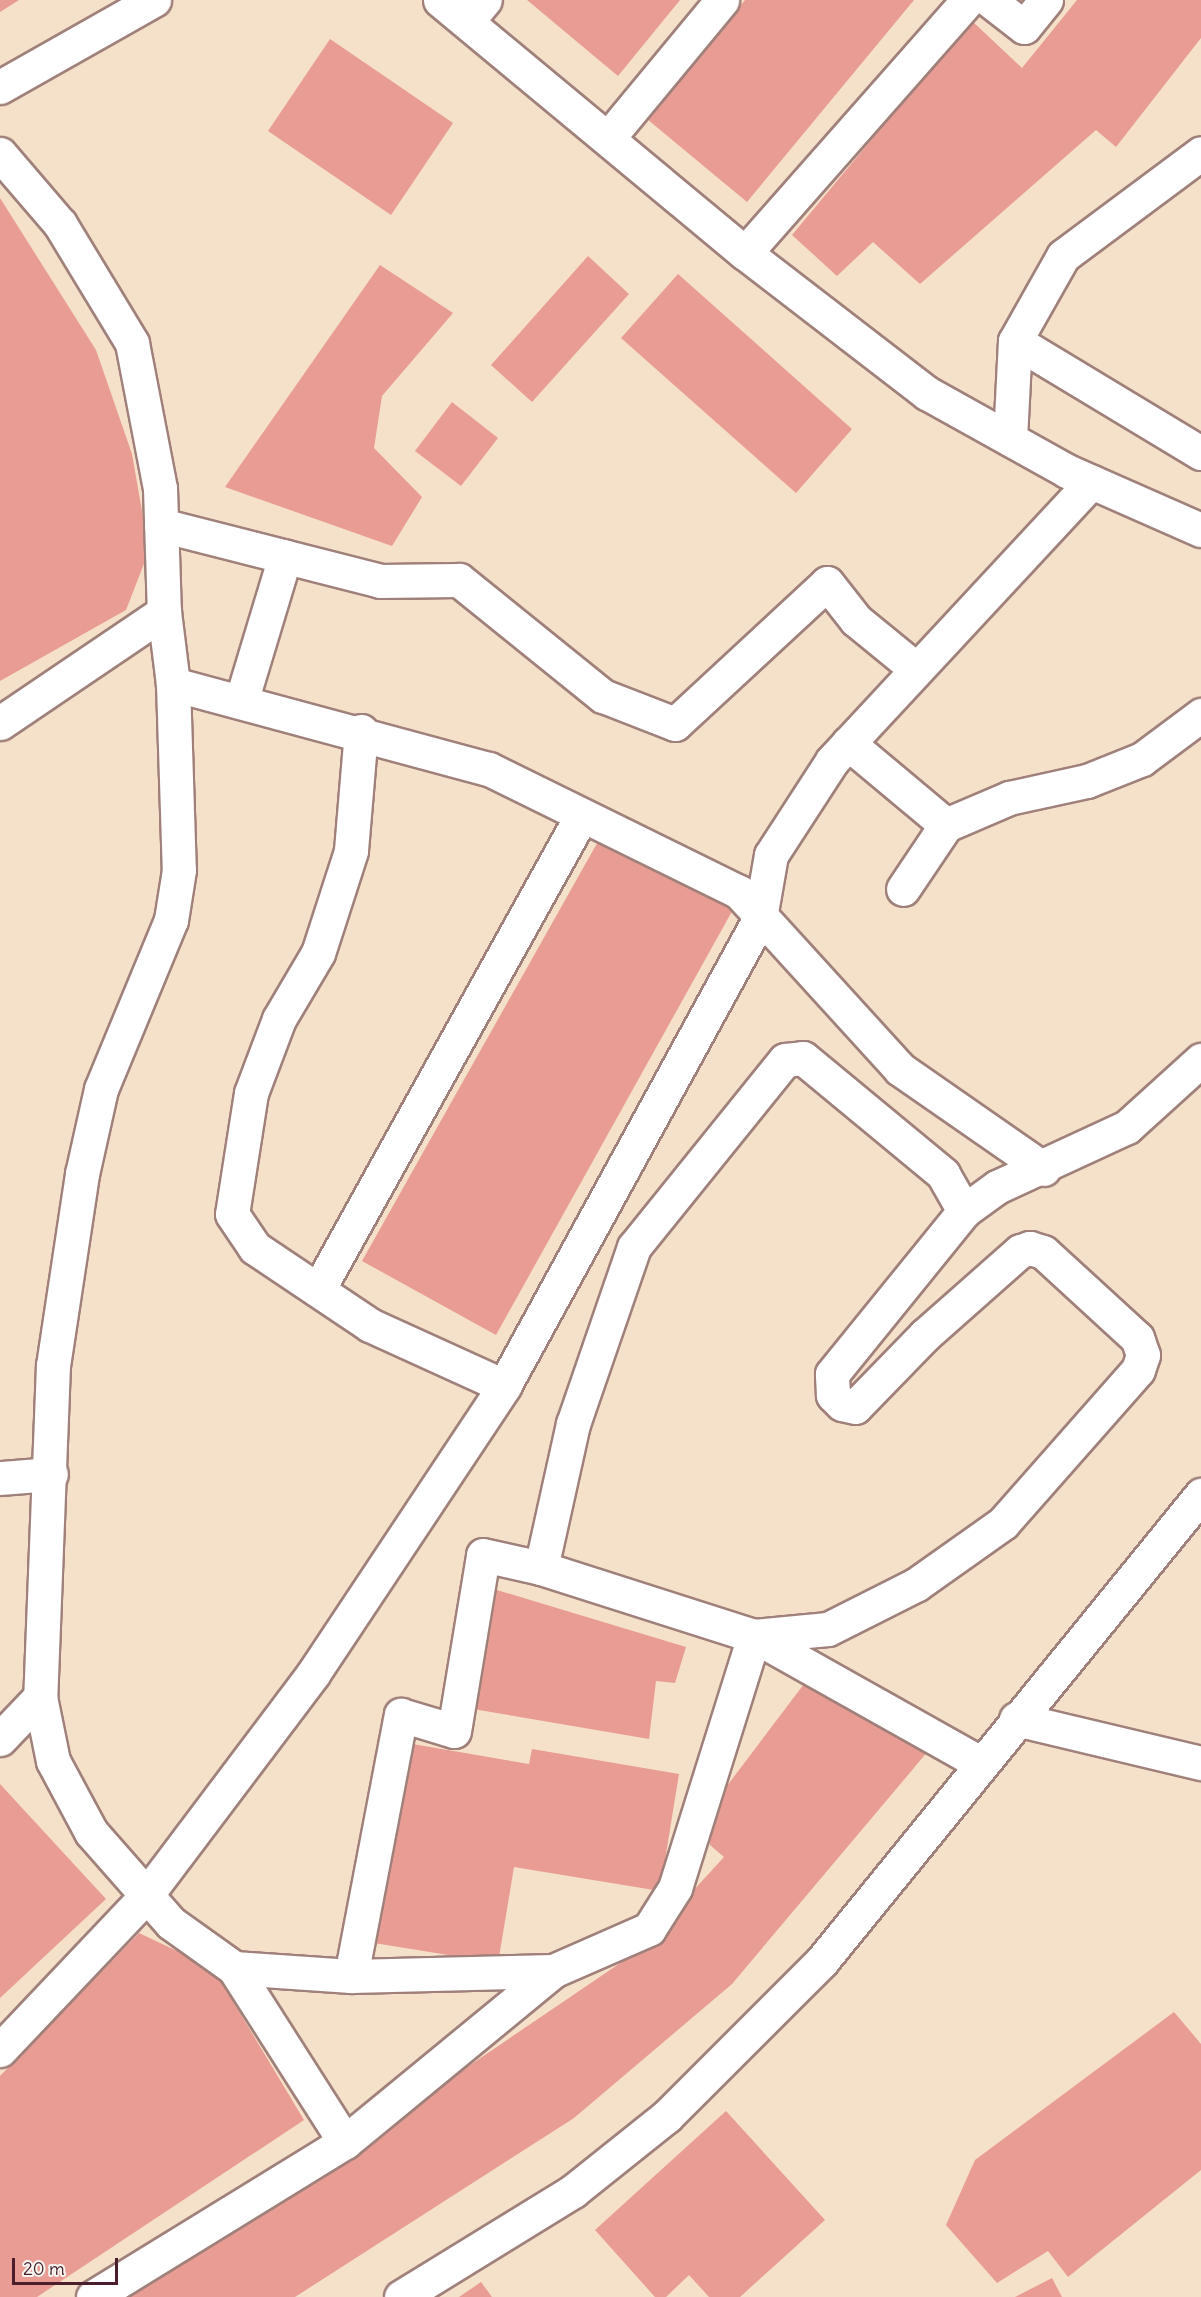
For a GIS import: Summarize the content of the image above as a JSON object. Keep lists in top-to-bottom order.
{
  "scale_bar": "20 m"
}
